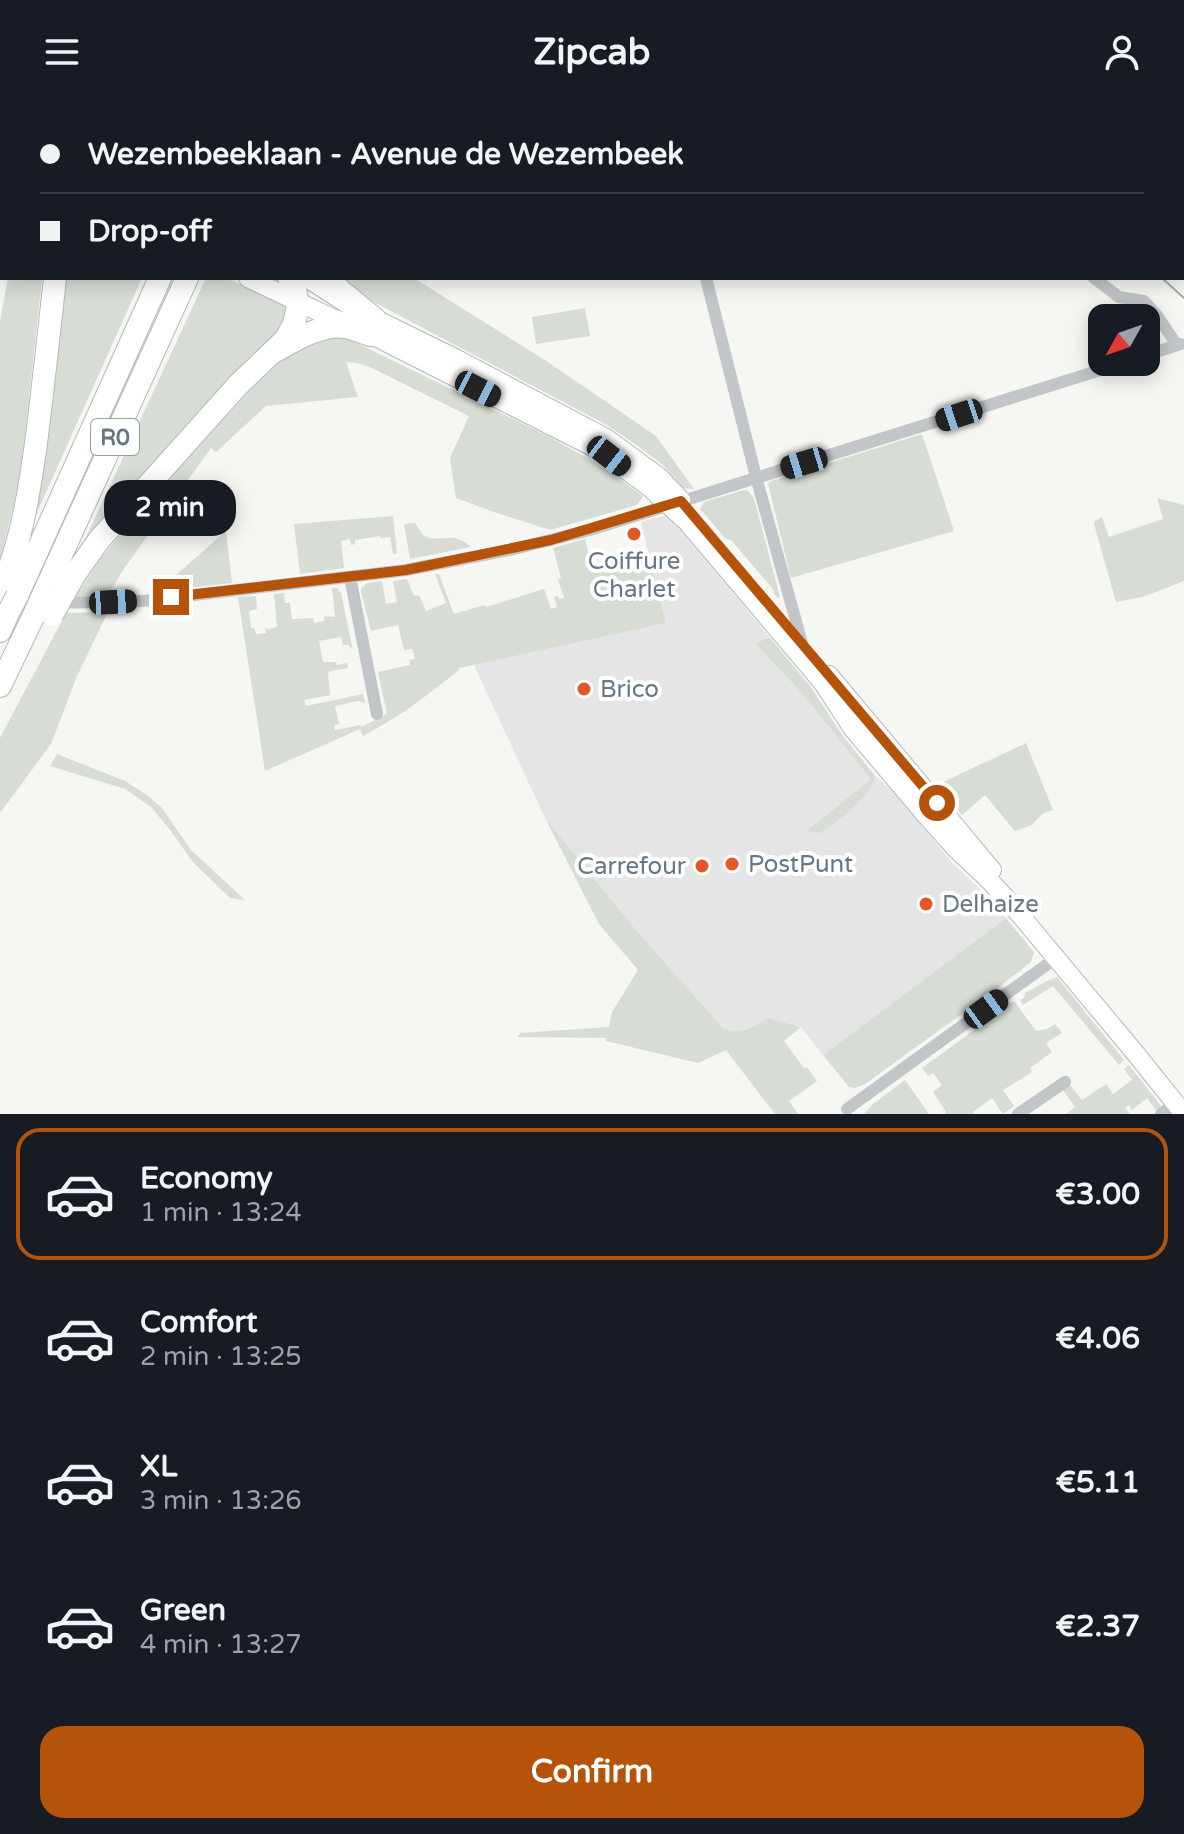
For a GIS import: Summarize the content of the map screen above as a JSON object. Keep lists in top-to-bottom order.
{
  "streets": {
    "highway": ["R0"]
  },
  "places": [
    "Coiffure Charlet",
    "Brico",
    "PostPunt",
    "Carrefour",
    "Delhaize"
  ],
  "north": "bottom left",
  "page": {
    "header": "Zipcab",
    "banner": ["Wezembeeklaan - Avenue de Wezembeek", "Drop-off"],
    "bubble": "2 min",
    "list": [
      {
        "name": "Economy",
        "note": "1 min · 13:24",
        "value": "€3.00"
      },
      {
        "name": "Comfort",
        "note": "2 min · 13:25",
        "value": "€4.06"
      },
      {
        "name": "XL",
        "note": "3 min · 13:26",
        "value": "€5.11"
      },
      {
        "name": "Green",
        "note": "4 min · 13:27",
        "value": "€2.37"
      }
    ],
    "buttons": "Confirm"
  }
}
